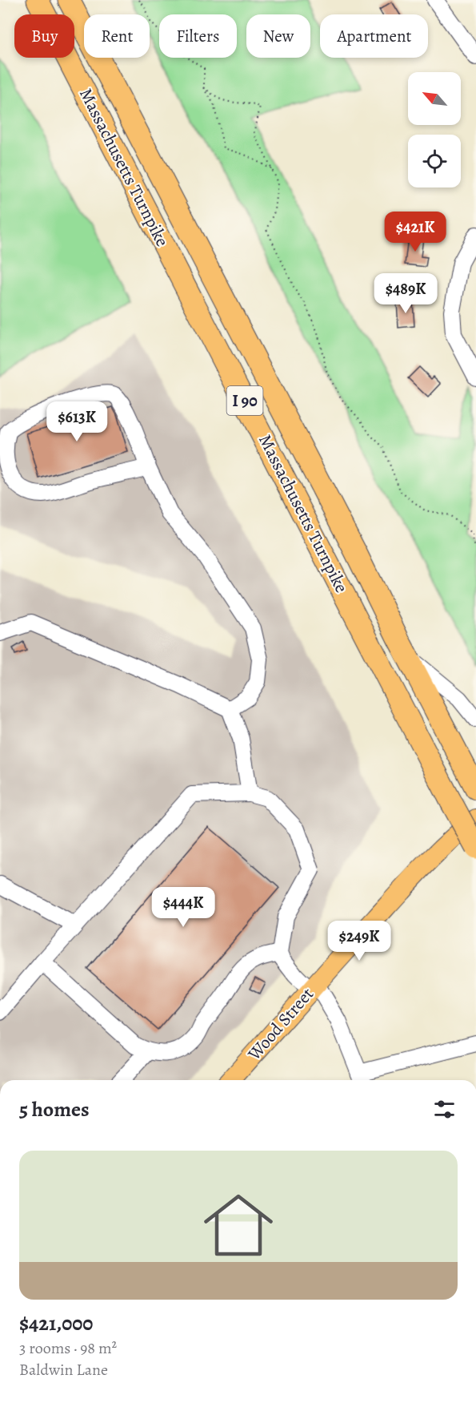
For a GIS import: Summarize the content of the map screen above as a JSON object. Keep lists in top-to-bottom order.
{
  "streets": {
    "highway": ["Massachusetts Turnpike", "I 90"],
    "main road": ["Wood Street"]
  },
  "north": "top left",
  "page": {
    "chip": [
      "Buy",
      "Rent",
      "Filters",
      "New",
      "Apartment"
    ],
    "price": [
      "$421K",
      "$489K",
      "$613K",
      "$444K",
      "$249K"
    ],
    "heading": "5 homes",
    "list": [
      {
        "name": "$421,000",
        "note": "3 rooms · 98 m² · Baldwin Lane"
      }
    ]
  }
}
